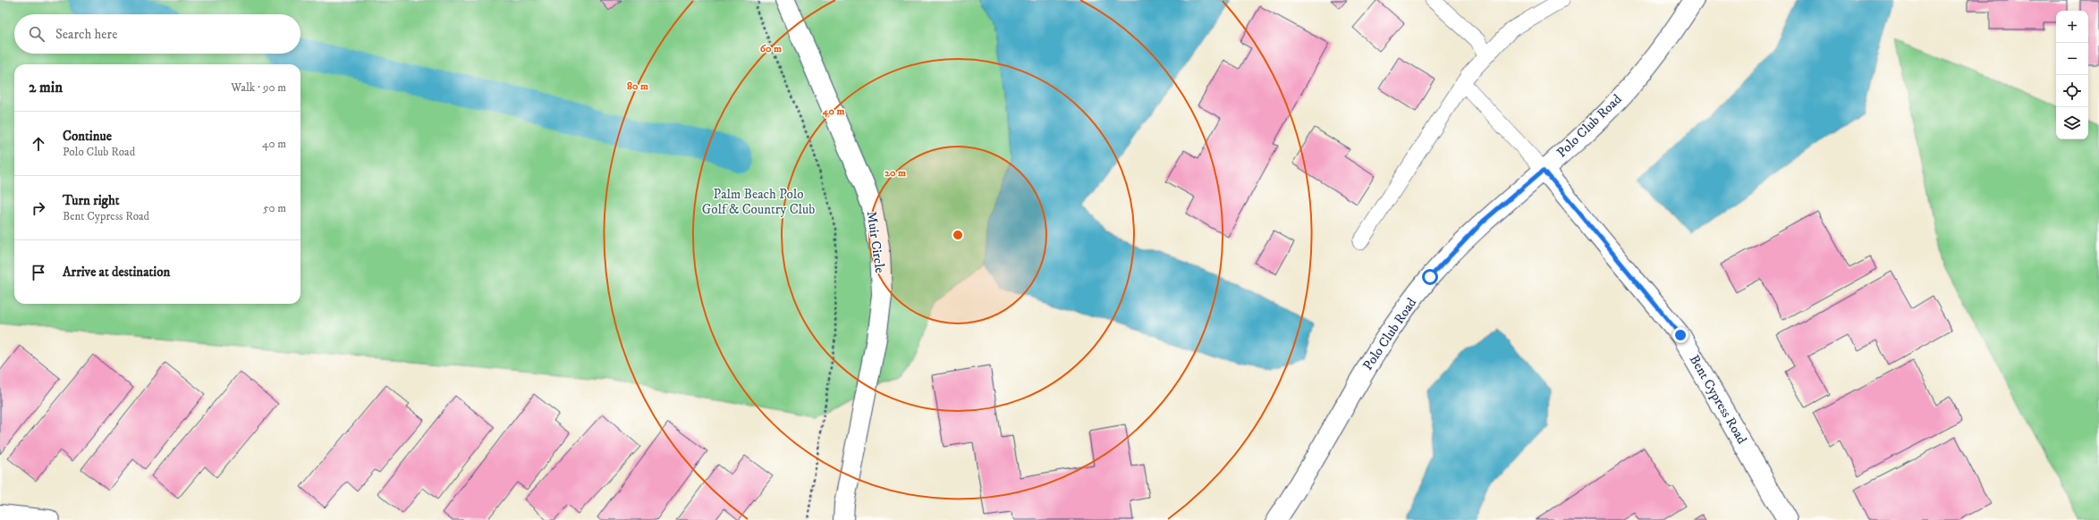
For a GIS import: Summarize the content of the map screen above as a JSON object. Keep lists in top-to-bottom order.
{
  "streets": {
    "street": ["Polo Club Road", "Muir Circle", "Bent Cypress Road"]
  },
  "crossings": [
    ["Polo Club Road", "Bent Cypress Road"]
  ],
  "parks": ["Palm Beach Polo Golf & Country Club"],
  "page": {
    "map_buttons": ["+", "−"],
    "search": "Search here",
    "heading": ["2 min", "Walk · 90 m"],
    "list": [
      ["Continue", "Polo Club Road", "40 m"],
      ["Turn right", "Bent Cypress Road", "50 m"],
      "Arrive at destination"
    ]
  },
  "rings": [
    "60 m",
    "80 m",
    "40 m",
    "20 m"
  ]
}
